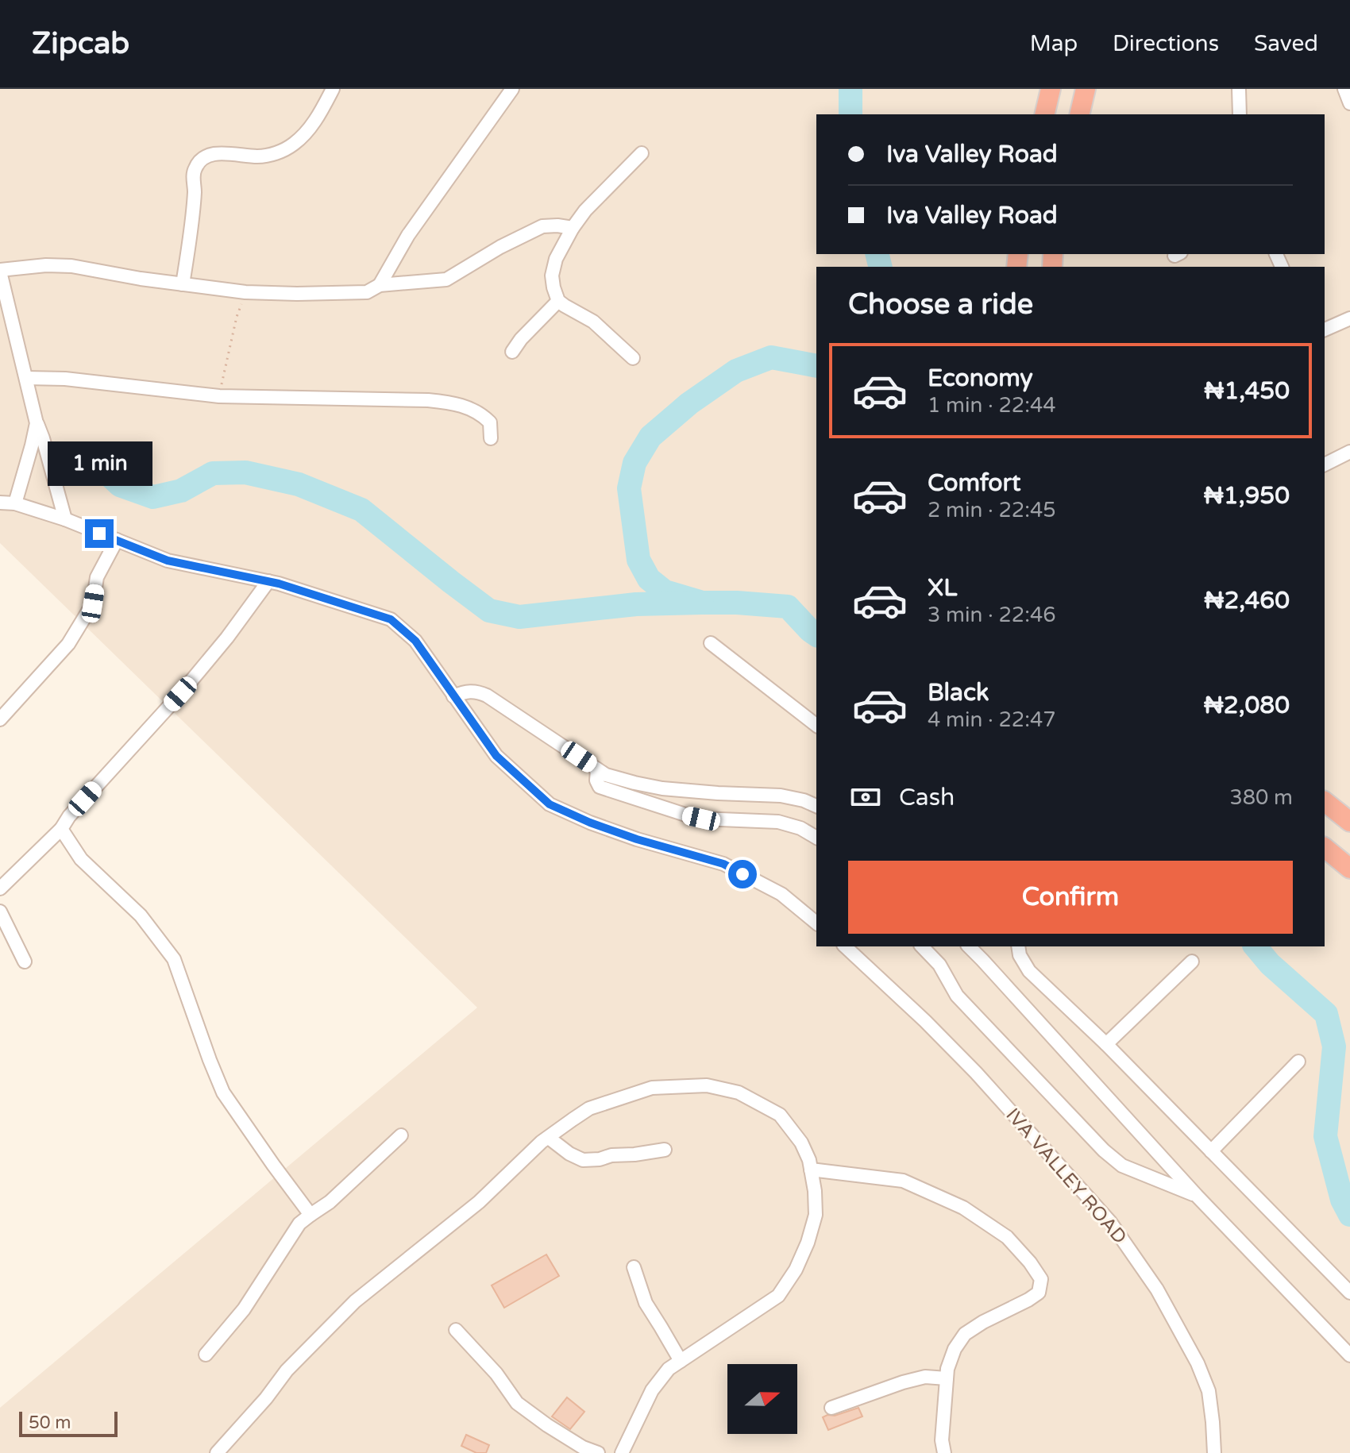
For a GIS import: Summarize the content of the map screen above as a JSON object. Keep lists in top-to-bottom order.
{
  "streets": {
    "street": ["IVA VALLEY ROAD"]
  },
  "scale_bar": "50 m",
  "north": "right",
  "page": {
    "header": "Zipcab",
    "nav": ["Map", "Directions", "Saved"],
    "banner": ["Iva Valley Road", "Iva Valley Road"],
    "heading": "Choose a ride",
    "list": [
      {
        "name": "Economy",
        "note": "1 min · 22:44",
        "value": "₦1,450"
      },
      {
        "name": "Comfort",
        "note": "2 min · 22:45",
        "value": "₦1,950"
      },
      {
        "name": "XL",
        "note": "3 min · 22:46",
        "value": "₦2,460"
      },
      {
        "name": "Black",
        "note": "4 min · 22:47",
        "value": "₦2,080"
      }
    ],
    "bubble": "1 min",
    "pay": ["Cash", "380 m"],
    "buttons": "Confirm",
    "scale": "50 m"
  }
}
